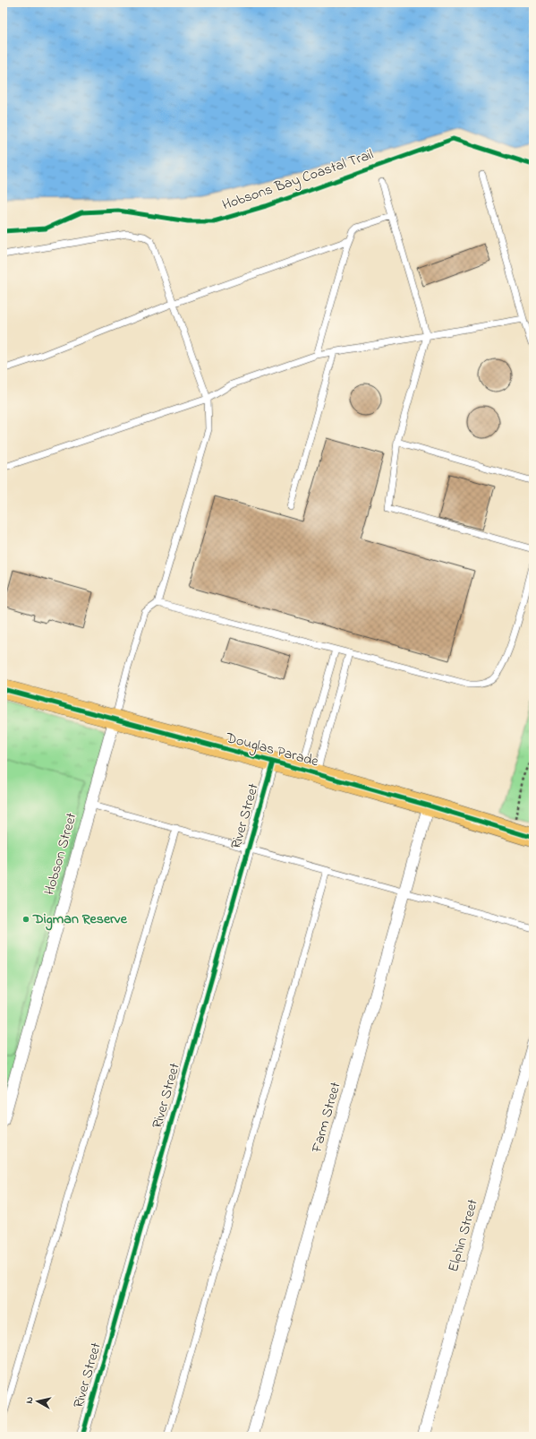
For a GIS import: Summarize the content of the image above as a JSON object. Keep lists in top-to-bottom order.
{
  "streets": {
    "main road": ["Douglas Parade"],
    "street": [
      "River Street",
      "Hobson Street",
      "Farm Street",
      "Elphin Street"
    ],
    "cycle path": ["Hobsons Bay Coastal Trail"]
  },
  "crossings": [
    ["Douglas Parade", "River Street"],
    ["Douglas Parade", "Hobson Street"],
    ["Douglas Parade", "Farm Street"]
  ],
  "places": ["Digman Reserve"],
  "north": "left"
}
